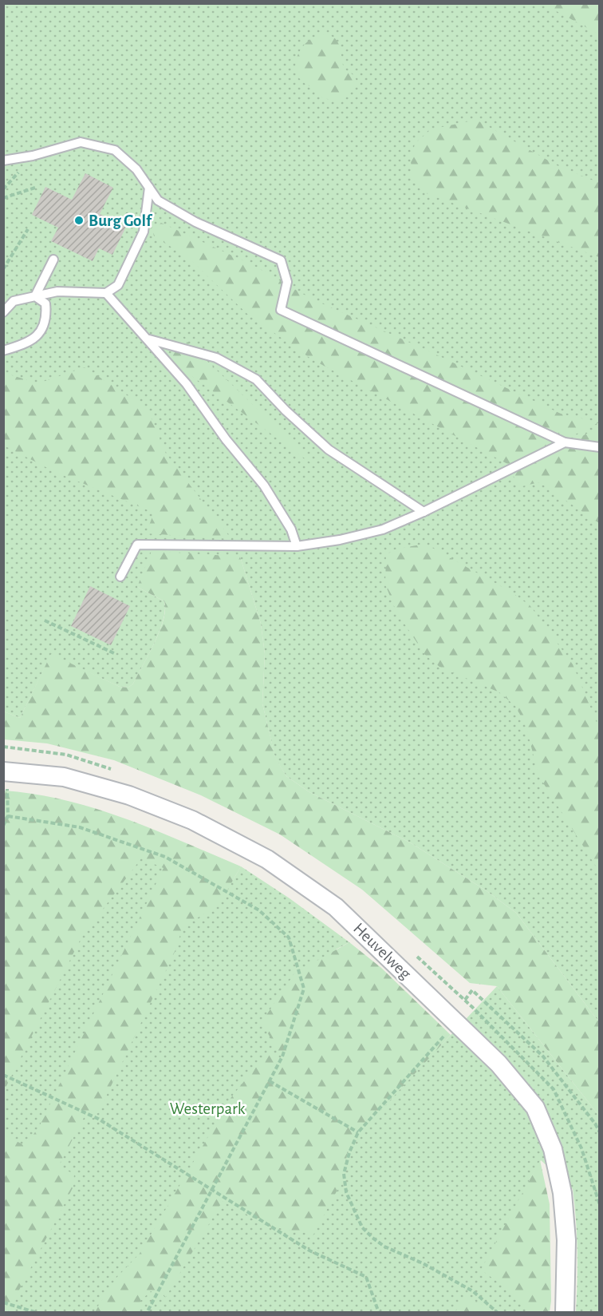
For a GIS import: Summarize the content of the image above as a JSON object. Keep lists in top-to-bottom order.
{
  "streets": {
    "street": ["Heuvelweg"]
  },
  "parks": ["Westerpark"],
  "places": ["Burg Golf"]
}
